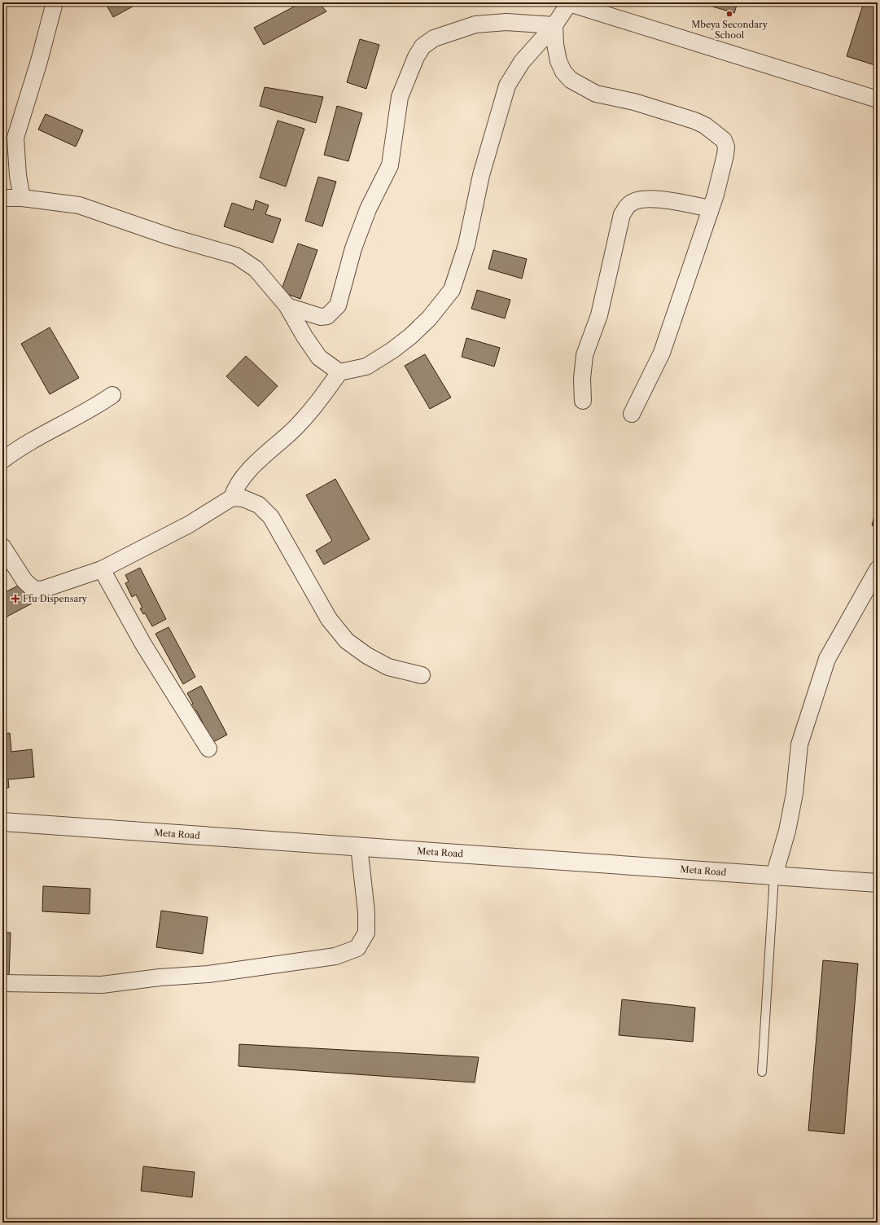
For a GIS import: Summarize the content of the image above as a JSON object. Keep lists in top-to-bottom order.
{
  "streets": {
    "street": ["Meta Road"]
  },
  "places": {
    "other": ["Mbeya Secondary School"],
    "health": ["Ffu Dispensary"]
  }
}
